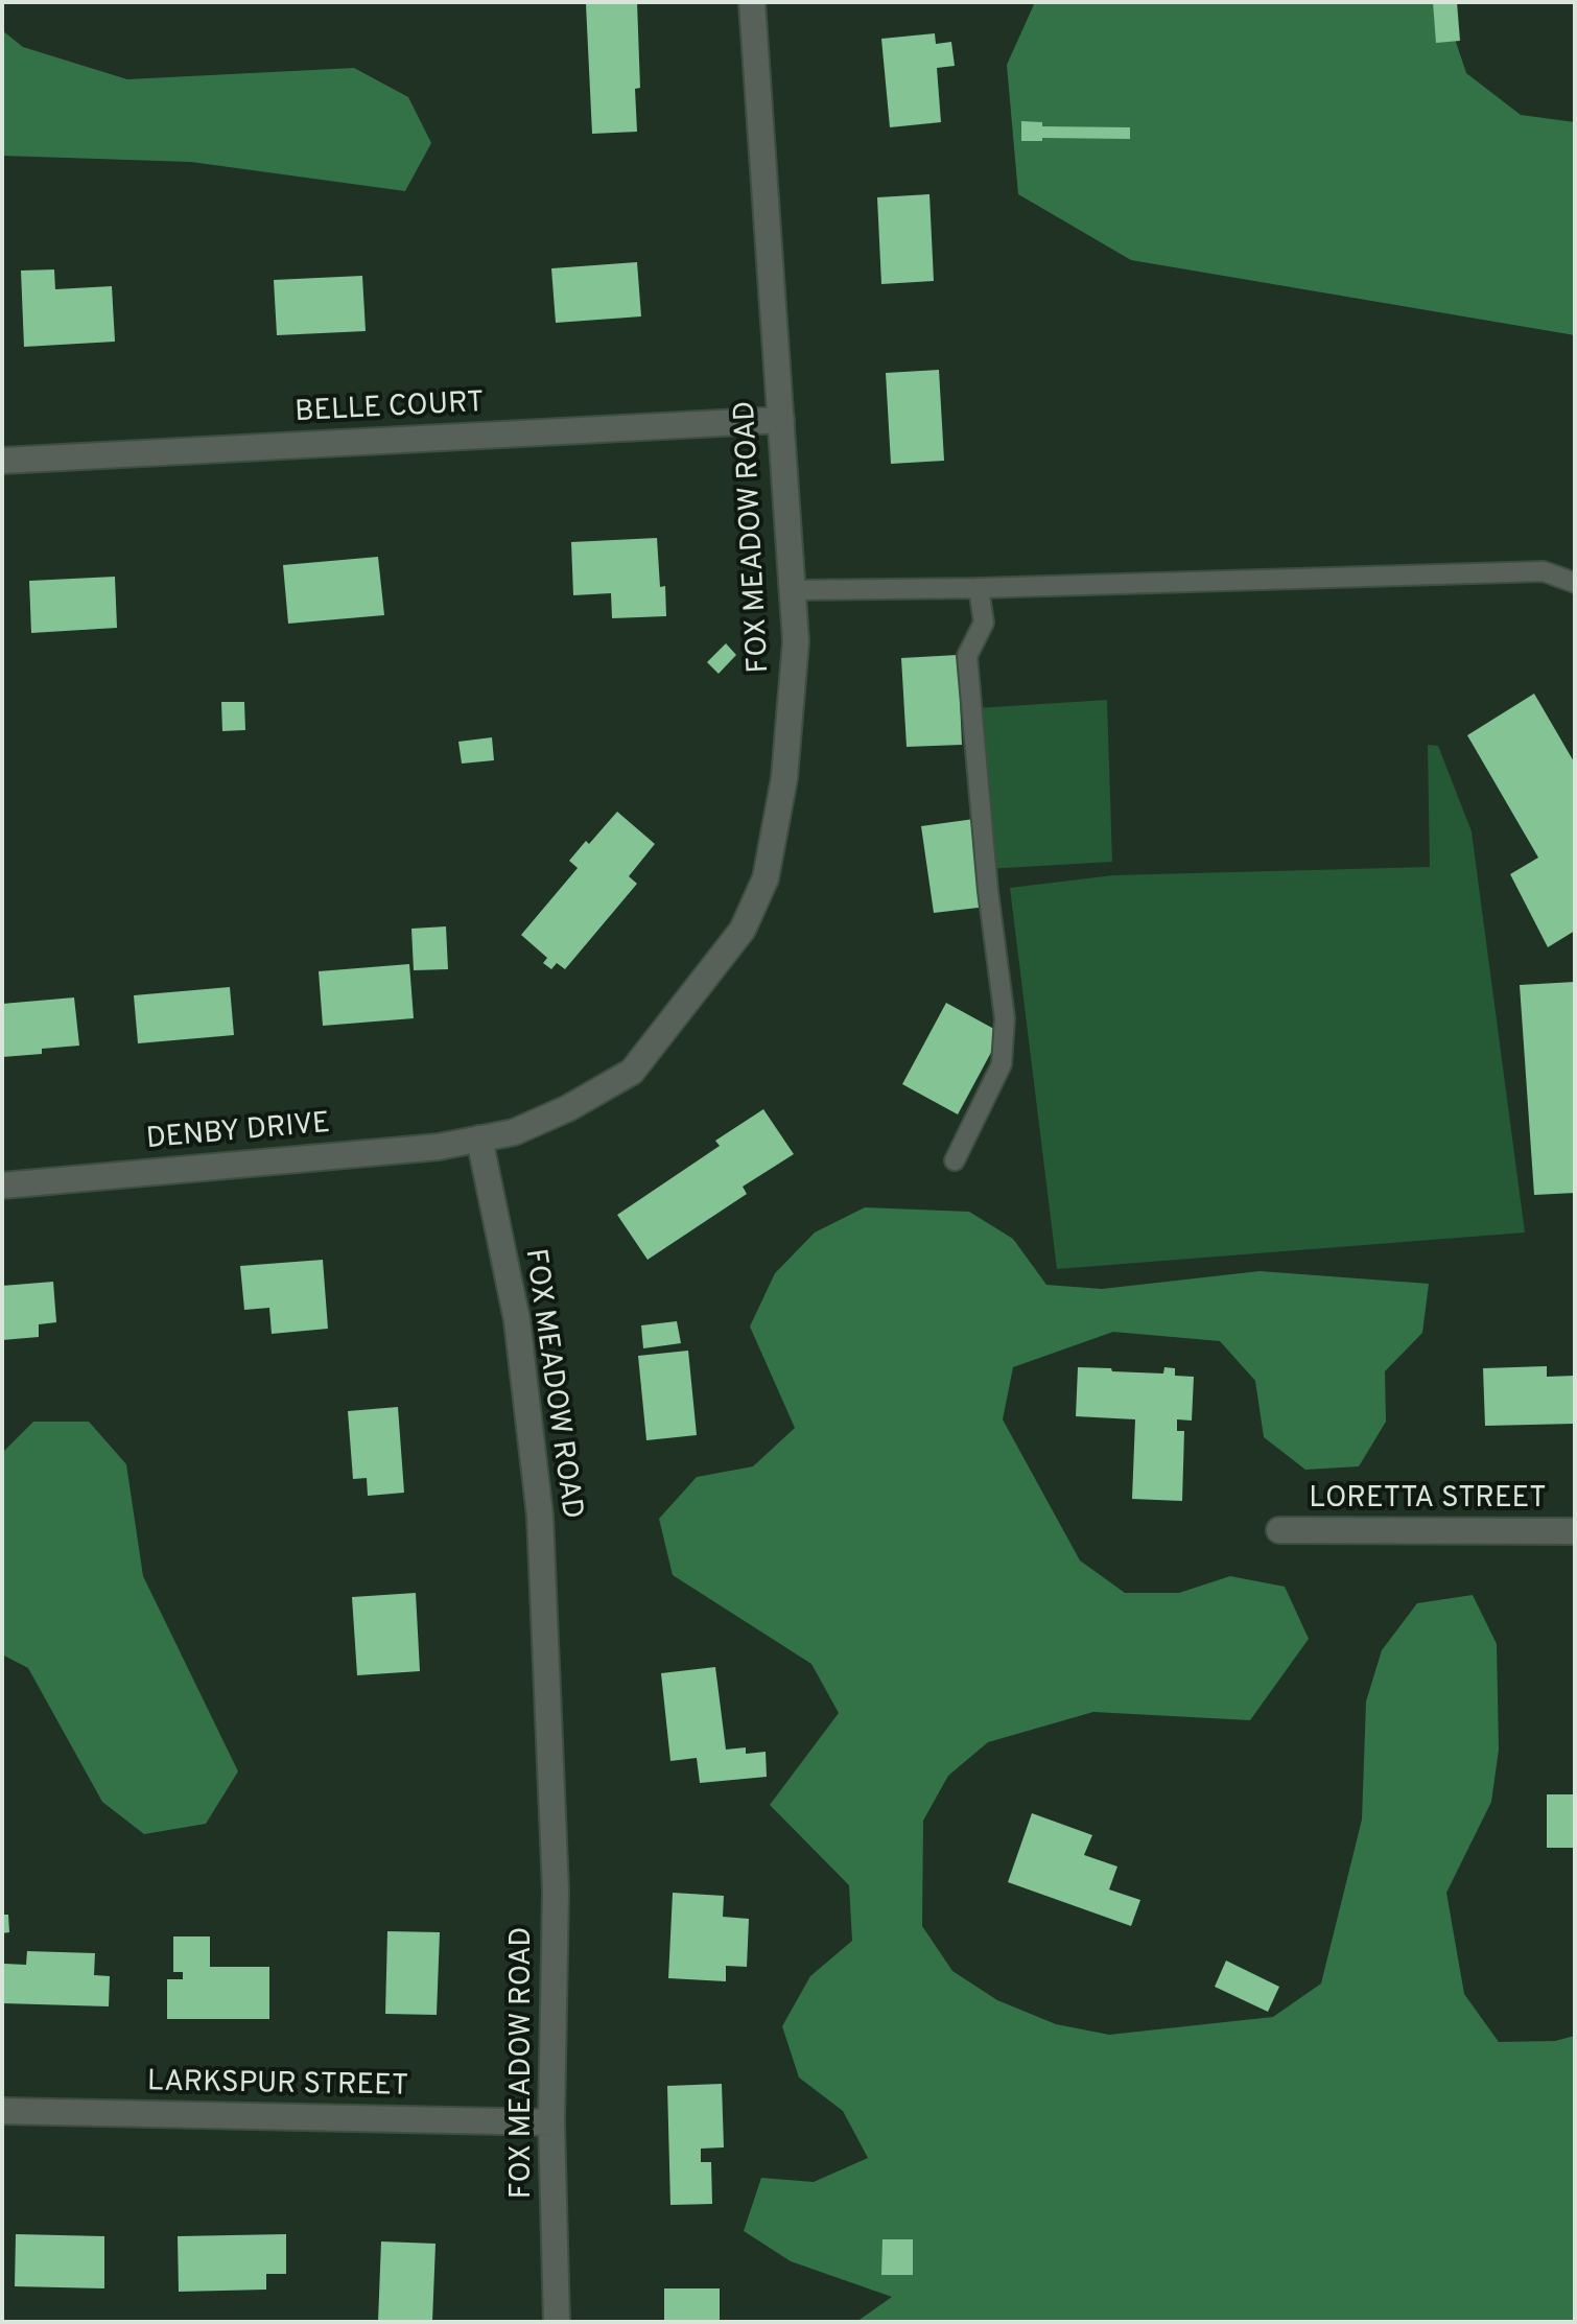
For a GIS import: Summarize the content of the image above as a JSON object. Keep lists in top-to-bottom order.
{
  "streets": {
    "street": [
      "BELLE COURT",
      "FOX MEADOW ROAD",
      "DENBY DRIVE",
      "LORETTA STREET",
      "LARKSPUR STREET"
    ]
  },
  "crossings": [
    ["BELLE COURT", "FOX MEADOW ROAD"],
    ["FOX MEADOW ROAD", "DENBY DRIVE"],
    ["FOX MEADOW ROAD", "LARKSPUR STREET"]
  ]
}
